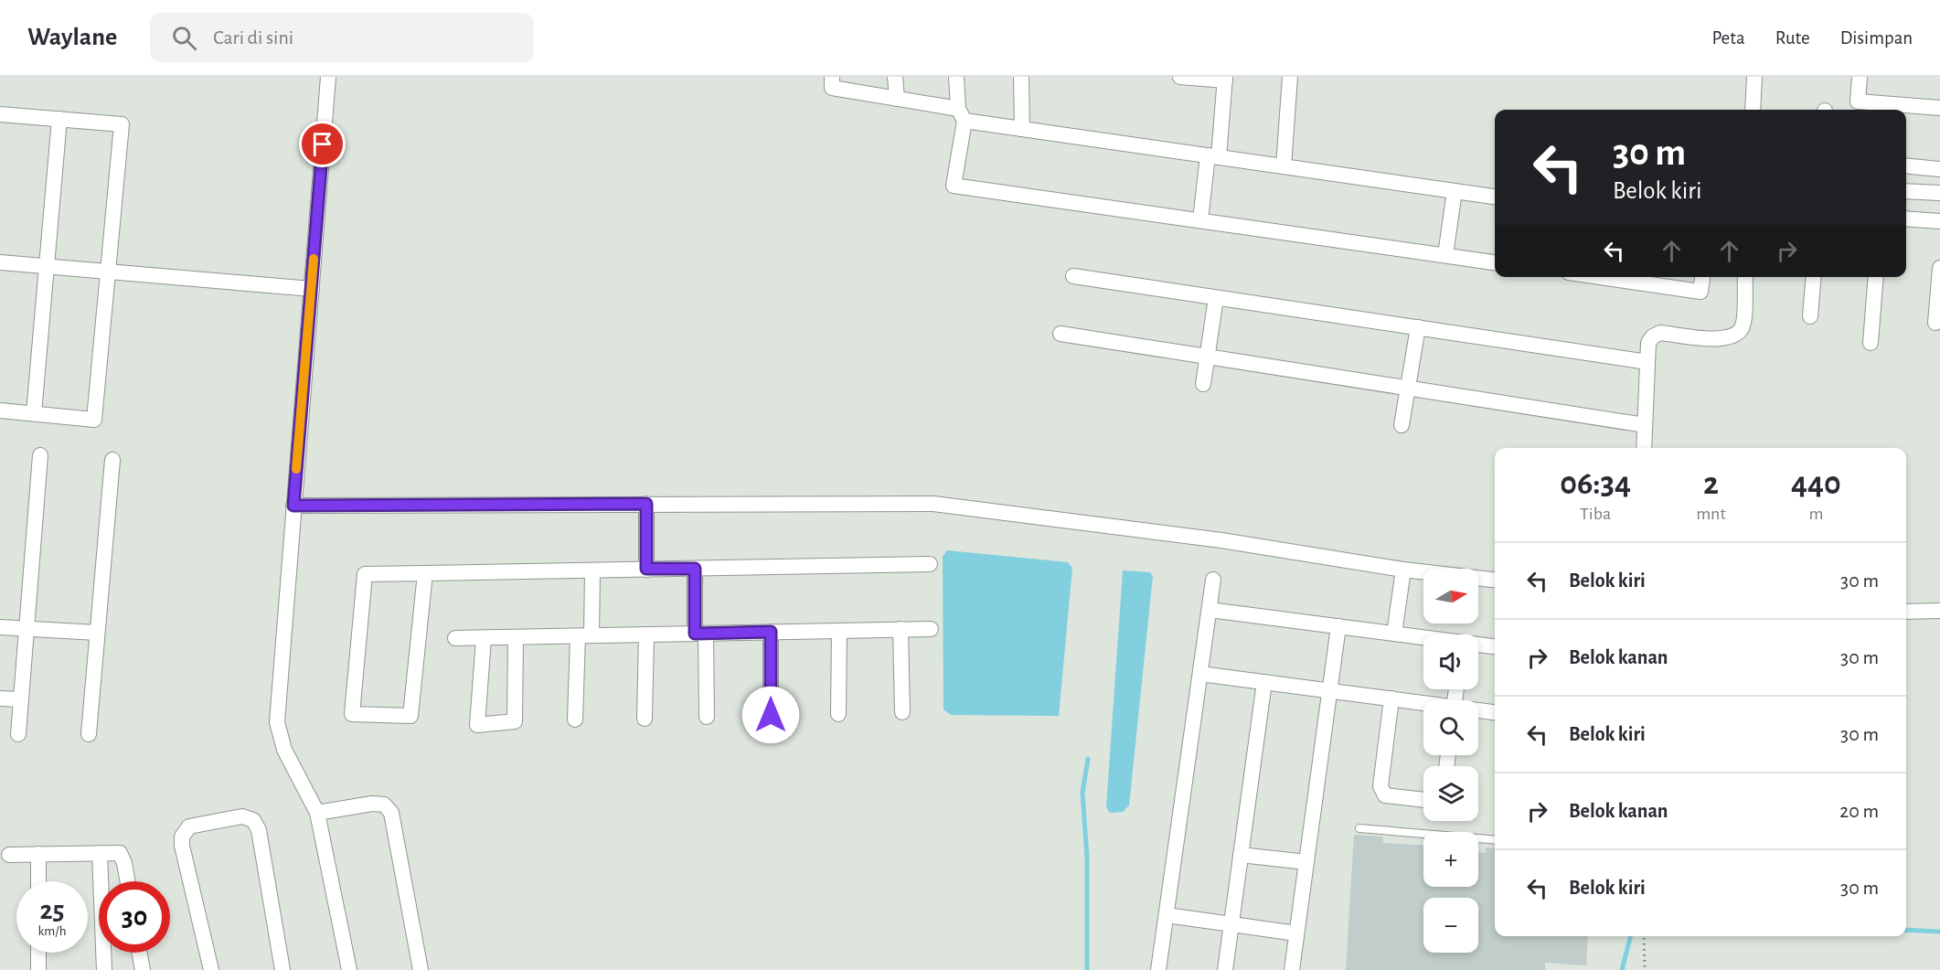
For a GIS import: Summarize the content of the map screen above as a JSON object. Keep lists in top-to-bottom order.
{
  "north": "right",
  "page": {
    "header": "Waylane",
    "search": "Cari di sini",
    "nav": ["Peta", "Rute", "Disimpan"],
    "turn": ["30 m", "Belok kiri"],
    "eta": [
      "06:34",
      "Tiba",
      "2",
      "mnt",
      "440",
      "m"
    ],
    "list": [
      {
        "name": "Belok kiri",
        "value": "30 m"
      },
      {
        "name": "Belok kanan",
        "value": "30 m"
      },
      {
        "name": "Belok kiri",
        "value": "30 m"
      },
      {
        "name": "Belok kanan",
        "value": "20 m"
      },
      {
        "name": "Belok kiri",
        "value": "30 m"
      }
    ],
    "map_buttons": ["+", "−"],
    "speed": "25 km/h",
    "limit": "30"
  }
}
